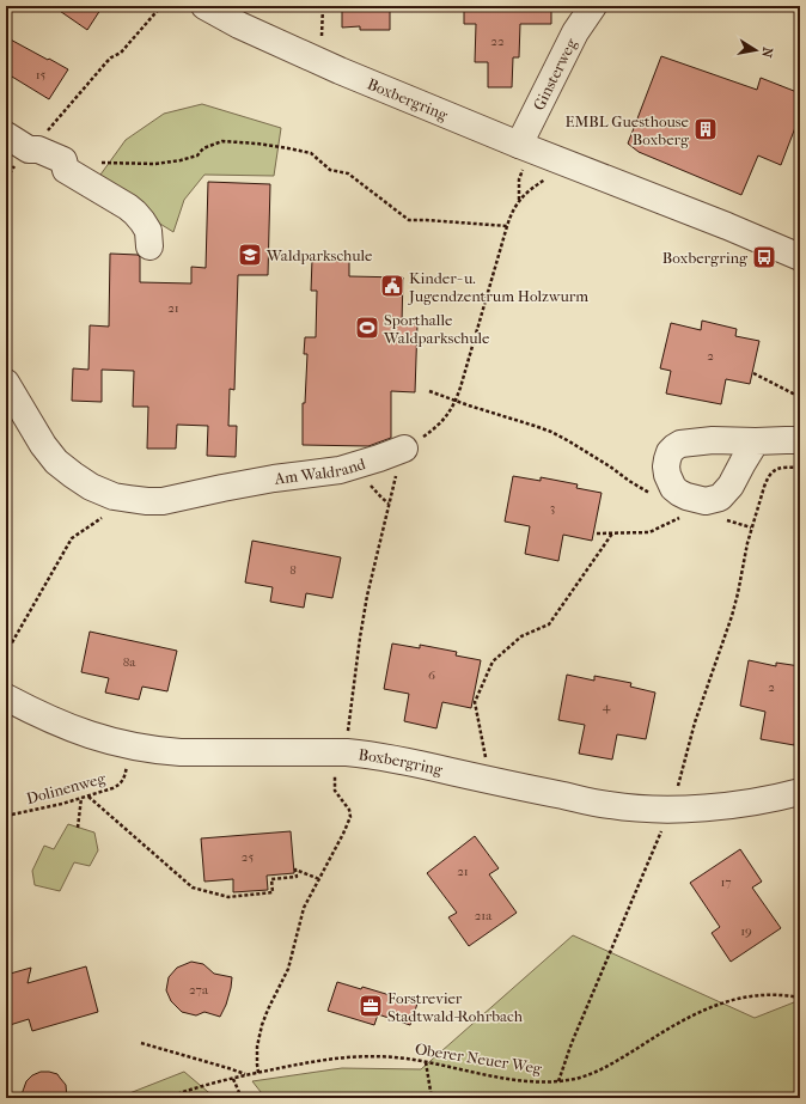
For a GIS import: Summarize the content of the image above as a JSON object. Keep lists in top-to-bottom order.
{
  "streets": {
    "street": ["Ginsterweg", "Boxbergring", "Am Waldrand"],
    "path": ["Dolinenweg", "Oberer Neuer Weg"]
  },
  "crossings": [
    ["Ginsterweg", "Boxbergring"],
    ["Boxbergring", "Dolinenweg"]
  ],
  "places": {
    "building": ["EMBL Guesthouse Boxberg"],
    "school or university": ["Waldparkschule"],
    "bus stop": ["Boxbergring"],
    "public building": ["Kinder- u. Jugendzentrum Holzwurm"],
    "sports": ["Sporthalle Waldparkschule"],
    "office": ["Forstrevier Stadtwald-Rohrbach"]
  },
  "house_numbers": [
    "22",
    "15",
    "21",
    "2",
    "3",
    "8",
    "8a",
    "6",
    "2",
    "4",
    "25",
    "21",
    "17",
    "21a",
    "19",
    "27a"
  ],
  "north": "right"
}
